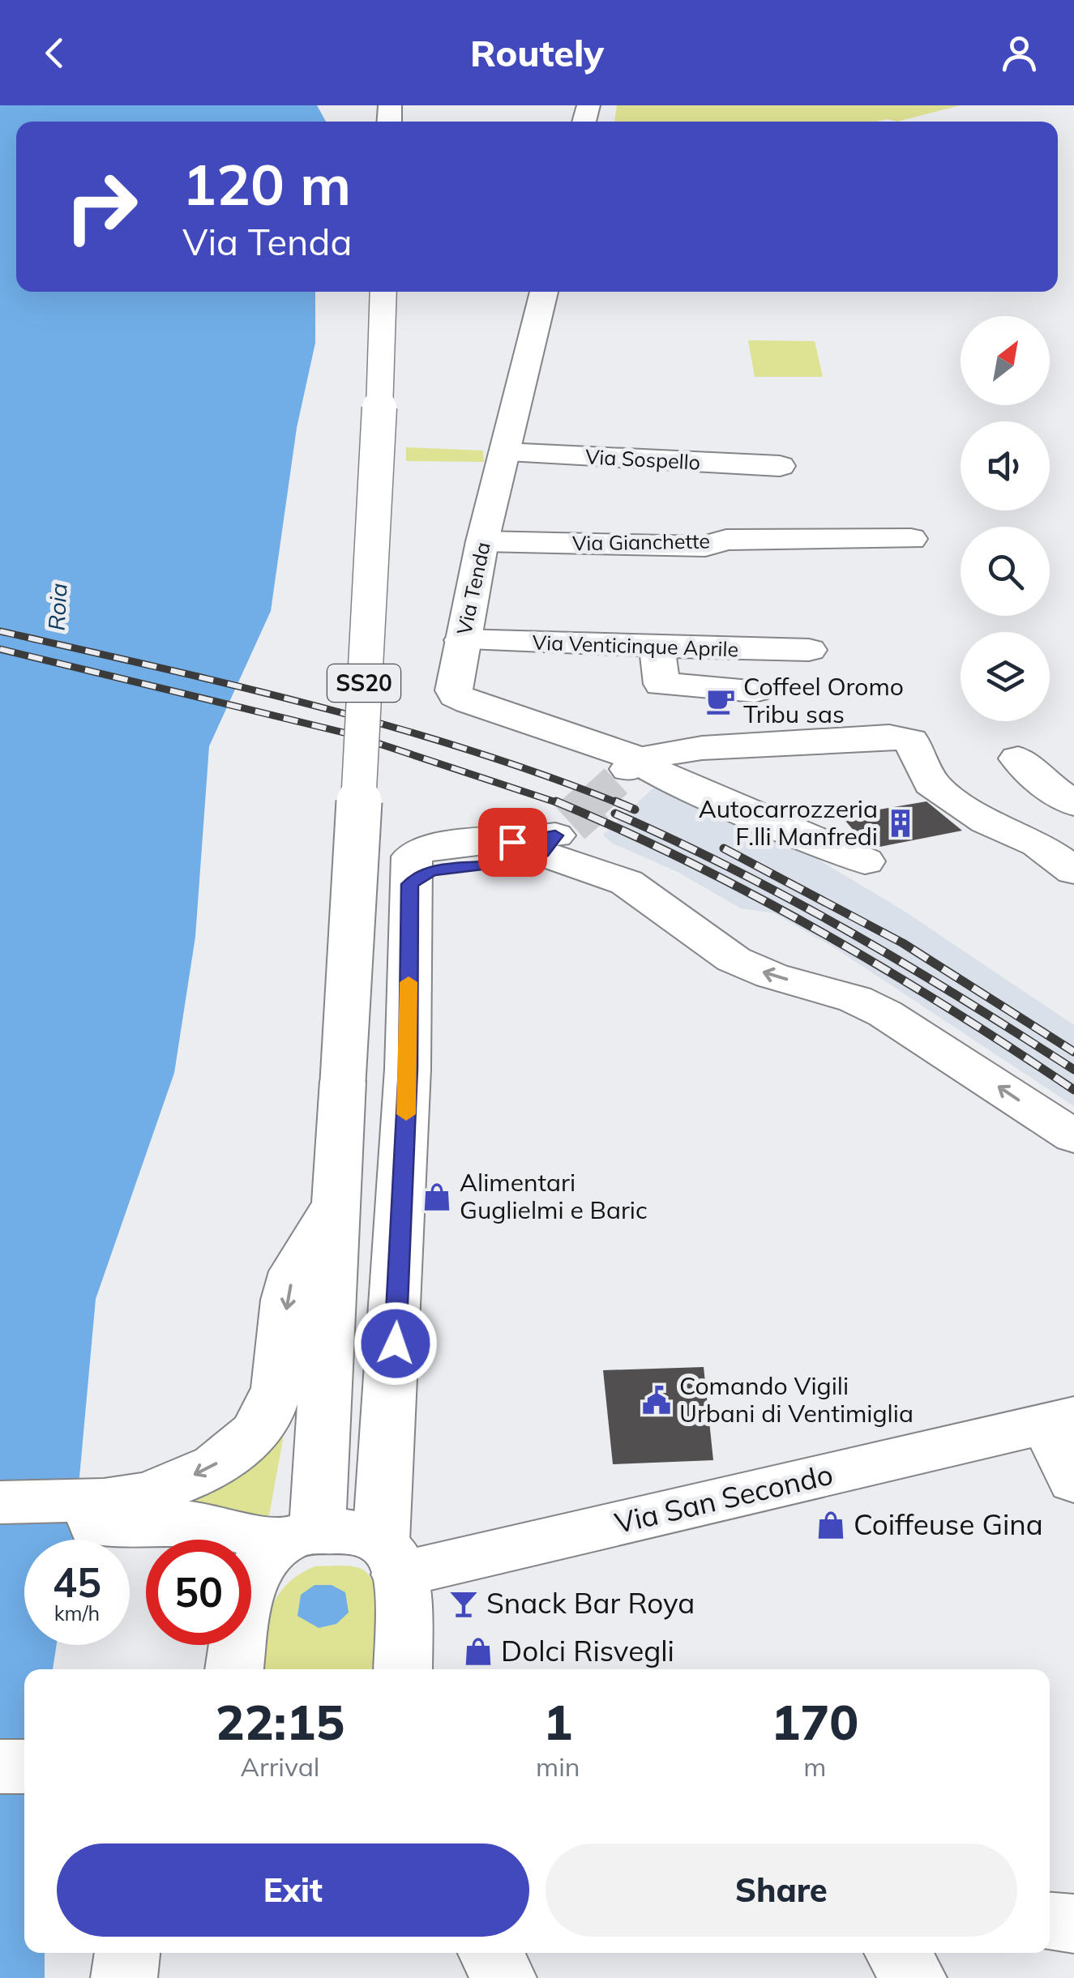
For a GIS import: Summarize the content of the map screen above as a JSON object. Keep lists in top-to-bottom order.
{
  "streets": {
    "main road": [
      "Via Sospello",
      "Via Gianchette",
      "Via Tenda",
      "Via Venticinque Aprile",
      "SS20",
      "Via San Secondo"
    ]
  },
  "crossings": [
    ["Via Sospello", "Via Tenda"],
    ["Via Gianchette", "Via Tenda"],
    ["Via Tenda", "Via Venticinque Aprile"]
  ],
  "water": ["Roia"],
  "places": {
    "cafe": ["Coffeel Oromo Tribu sas"],
    "building": ["Autocarrozzeria F.lli Manfredi"],
    "shop": ["Alimentari Guglielmi e Baric", "Coiffeuse Gina", "Dolci Risvegli"],
    "public building": ["Comando Vigili Urbani di Ventimiglia"],
    "bar": ["Snack Bar Roya"]
  },
  "north": "top right",
  "page": {
    "header": "Routely",
    "turn": ["120 m", "Via Tenda"],
    "speed": "45 km/h",
    "limit": "50",
    "eta": [
      "22:15",
      "Arrival",
      "1",
      "min",
      "170",
      "m"
    ],
    "buttons": ["Exit", "Share"]
  }
}
